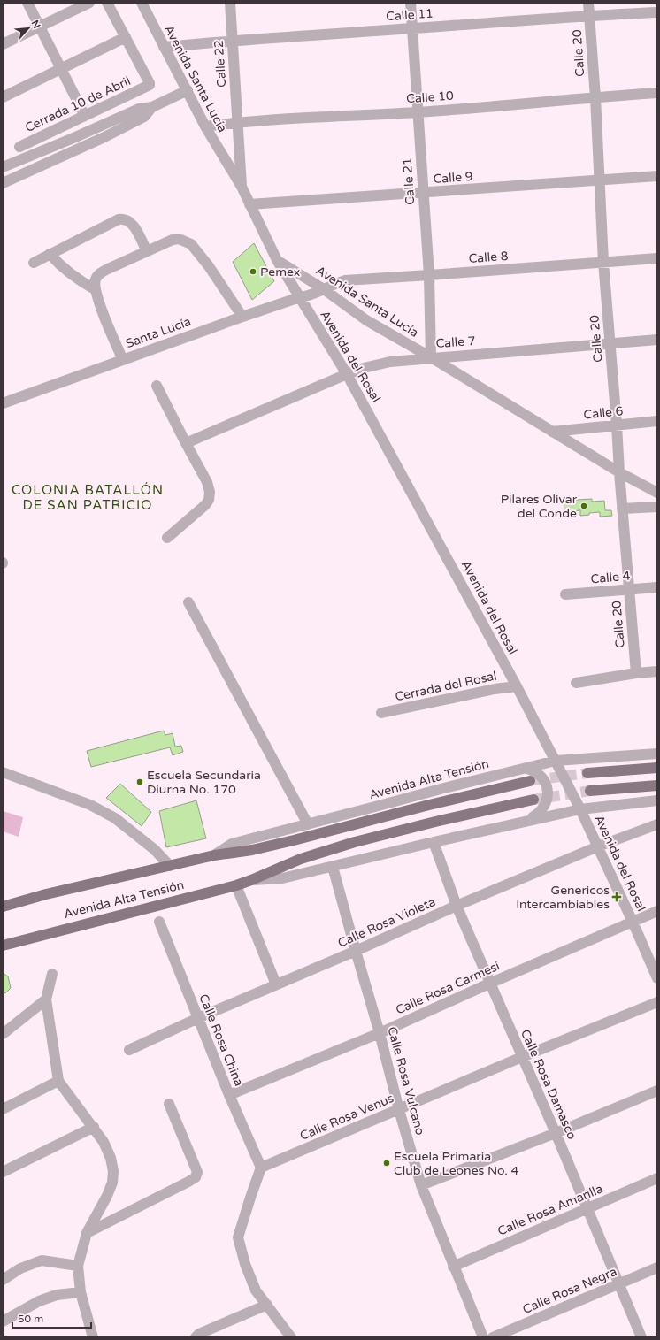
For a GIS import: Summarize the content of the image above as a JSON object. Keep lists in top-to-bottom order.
{
  "streets": {
    "main road": ["Avenida Alta Tensión"],
    "street": [
      "Calle 11",
      "Calle 20",
      "Calle 22",
      "Avenida Santa Lucía",
      "Calle 10",
      "Cerrada 10 de Abril",
      "Calle 9",
      "Calle 21",
      "Calle 8",
      "Santa Lucía",
      "Calle 7",
      "Avenida del Rosal",
      "Calle 6",
      "Calle 4",
      "Cerrada del Rosal",
      "Calle Rosa Violeta",
      "Calle Rosa Carmesí",
      "Calle Rosa China",
      "Calle Rosa Vulcano",
      "Calle Rosa Damasco",
      "Calle Rosa Venus",
      "Calle Rosa Amarilla",
      "Calle Rosa Negra"
    ]
  },
  "crossings": [
    ["Calle 11", "Calle 20"],
    ["Calle 11", "Calle 22"],
    ["Calle 11", "Avenida Santa Lucía"],
    ["Calle 11", "Calle 21"],
    ["Calle 20", "Avenida Santa Lucía"],
    ["Calle 20", "Calle 10"],
    ["Calle 20", "Calle 9"],
    ["Calle 20", "Calle 8"],
    ["Calle 20", "Calle 7"],
    ["Calle 20", "Calle 6"],
    ["Calle 20", "Calle 4"],
    ["Calle 22", "Avenida Santa Lucía"],
    ["Calle 22", "Calle 10"],
    ["Avenida Santa Lucía", "Calle 10"],
    ["Avenida Santa Lucía", "Calle 9"],
    ["Avenida Santa Lucía", "Calle 21"],
    ["Avenida Santa Lucía", "Calle 8"],
    ["Avenida Santa Lucía", "Santa Lucía"],
    ["Avenida Santa Lucía", "Calle 7"],
    ["Avenida Santa Lucía", "Avenida del Rosal"],
    ["Avenida Santa Lucía", "Calle 6"],
    ["Calle 10", "Calle 21"],
    ["Calle 9", "Calle 21"],
    ["Calle 21", "Calle 8"],
    ["Calle 21", "Calle 7"],
    ["Calle 8", "Santa Lucía"],
    ["Santa Lucía", "Avenida del Rosal"],
    ["Calle 7", "Avenida del Rosal"],
    ["Avenida del Rosal", "Cerrada del Rosal"],
    ["Avenida del Rosal", "Avenida Alta Tensión"],
    ["Avenida del Rosal", "Calle Rosa Violeta"],
    ["Avenida del Rosal", "Calle Rosa Carmesí"],
    ["Avenida Alta Tensión", "Calle Rosa Vulcano"],
    ["Avenida Alta Tensión", "Calle Rosa Damasco"],
    ["Calle Rosa Violeta", "Calle Rosa China"],
    ["Calle Rosa Violeta", "Calle Rosa Vulcano"],
    ["Calle Rosa Violeta", "Calle Rosa Damasco"],
    ["Calle Rosa Carmesí", "Calle Rosa China"],
    ["Calle Rosa Carmesí", "Calle Rosa Vulcano"],
    ["Calle Rosa Carmesí", "Calle Rosa Damasco"],
    ["Calle Rosa China", "Calle Rosa Venus"],
    ["Calle Rosa Vulcano", "Calle Rosa Venus"],
    ["Calle Rosa Vulcano", "Calle Rosa Amarilla"],
    ["Calle Rosa Damasco", "Calle Rosa Venus"],
    ["Calle Rosa Damasco", "Calle Rosa Amarilla"],
    ["Calle Rosa Damasco", "Calle Rosa Negra"]
  ],
  "districts": ["COLONIA BATALLÓN DE SAN PATRICIO"],
  "places": {
    "other": [
      "Pemex",
      "Pilares Olivar del Conde",
      "Escuela Secundaria Diurna No. 170",
      "Escuela Primaria Club de Leones No. 4"
    ],
    "health": ["Genericos Intercambiables"]
  },
  "scale_bar": "50 m",
  "north": "top right"
}
